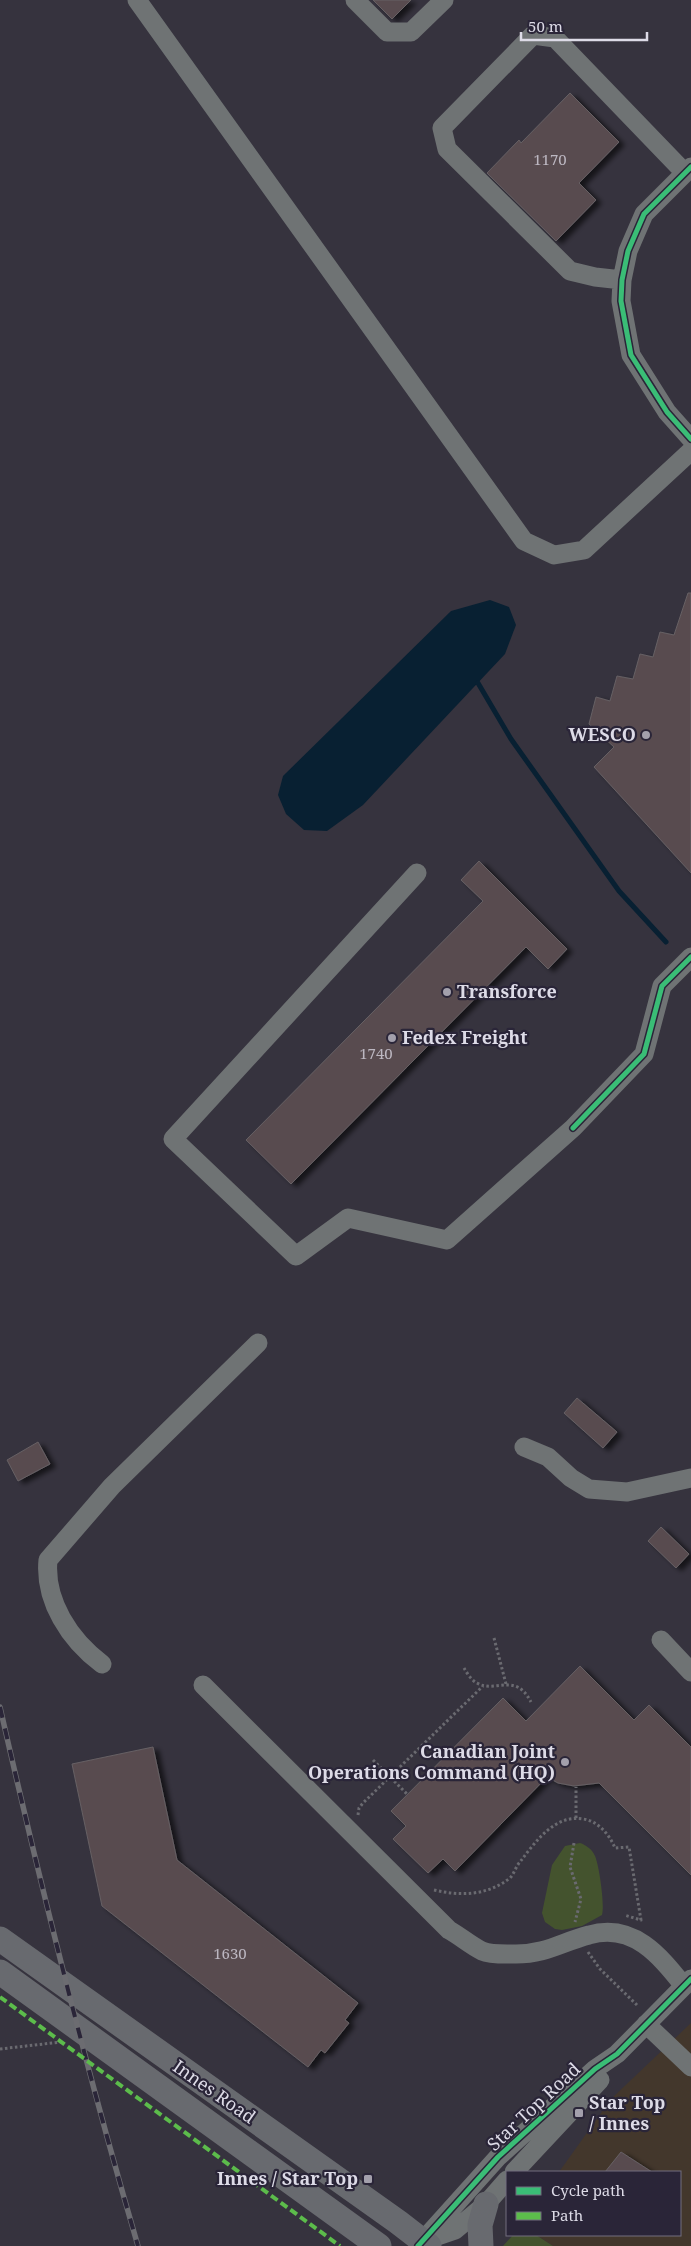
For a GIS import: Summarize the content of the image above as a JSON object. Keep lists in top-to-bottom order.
{
  "streets": {
    "main road": ["Innes Road"],
    "street": ["Star Top Road"]
  },
  "crossings": [
    ["Innes Road", "Star Top Road"]
  ],
  "places": {
    "other": [
      "WESCO",
      "Transforce",
      "Fedex Freight",
      "Canadian Joint Operations Command (HQ)"
    ],
    "transit": ["Star Top / Innes", "Innes / Star Top"]
  },
  "house_numbers": ["1170", "1740", "1630"],
  "legend": ["Cycle path", "Path"],
  "scale_bar": "50 m"
}
